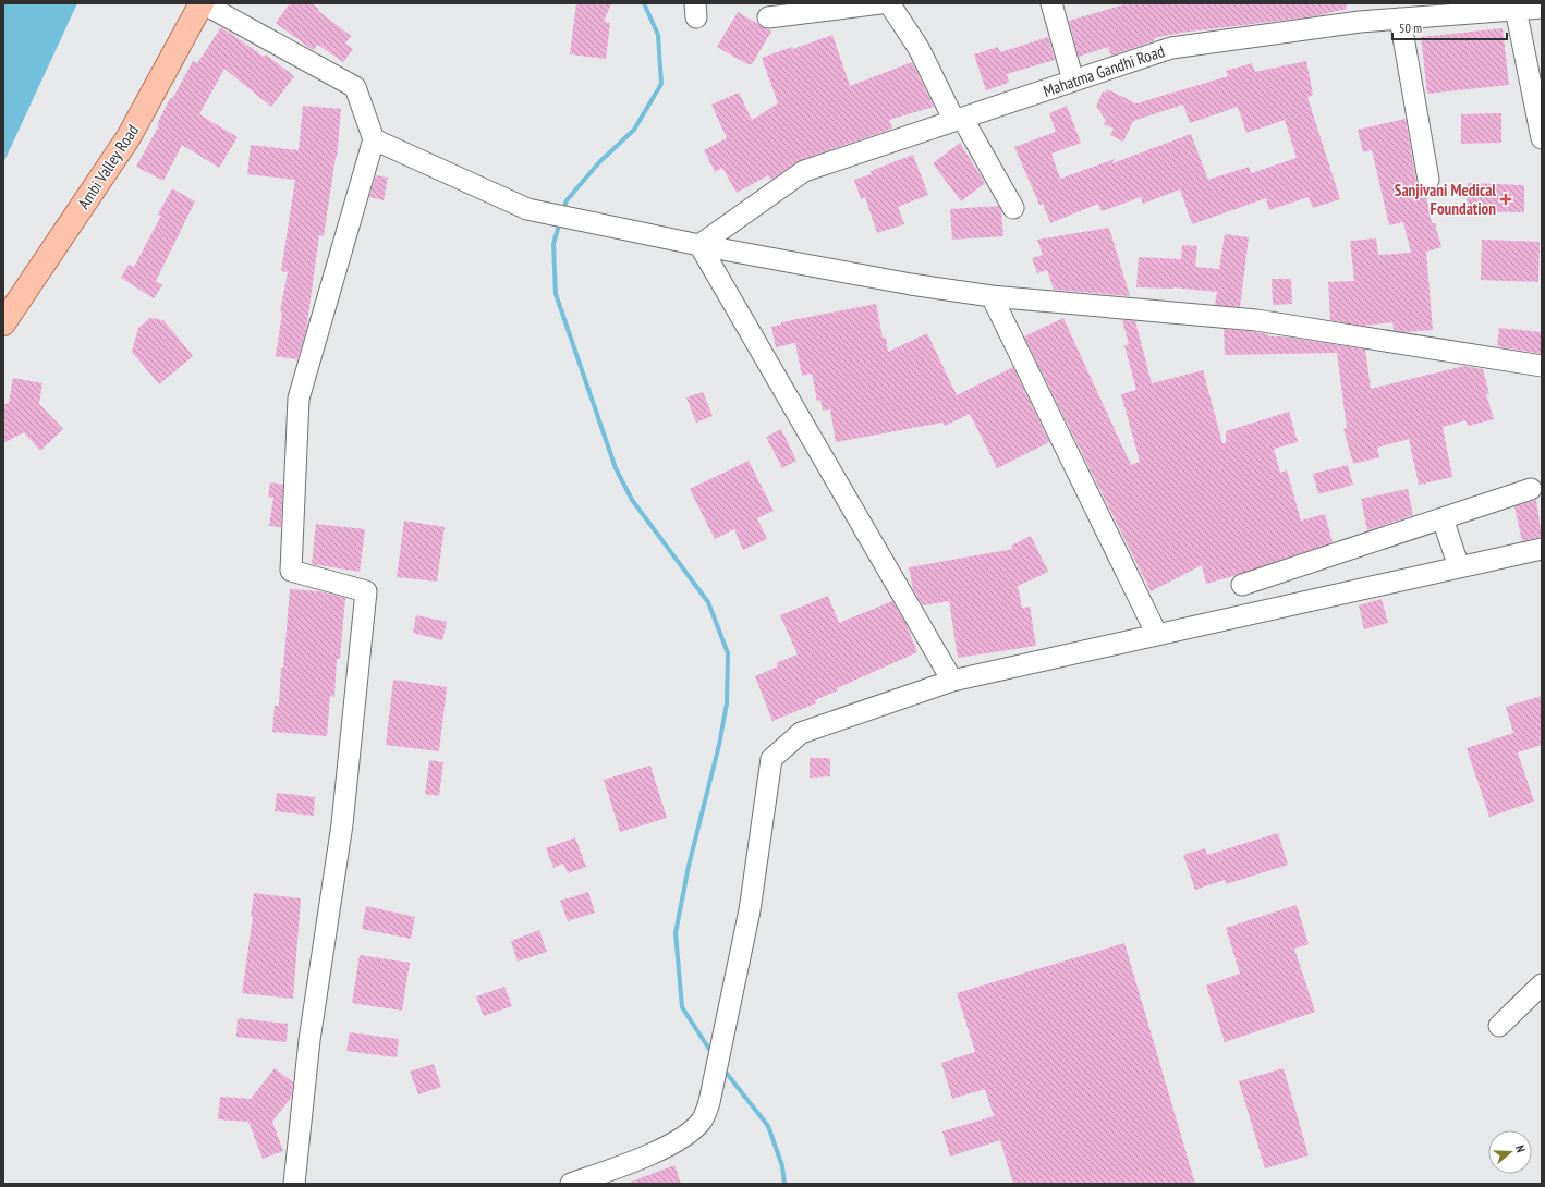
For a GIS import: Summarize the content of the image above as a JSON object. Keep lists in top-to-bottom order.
{
  "streets": {
    "main road": ["Ambi Valley Road"],
    "street": ["Mahatma Gandhi Road"]
  },
  "places": {
    "health": ["Sanjivani Medical Foundation"]
  },
  "scale_bar": "50 m",
  "north": "right"
}
